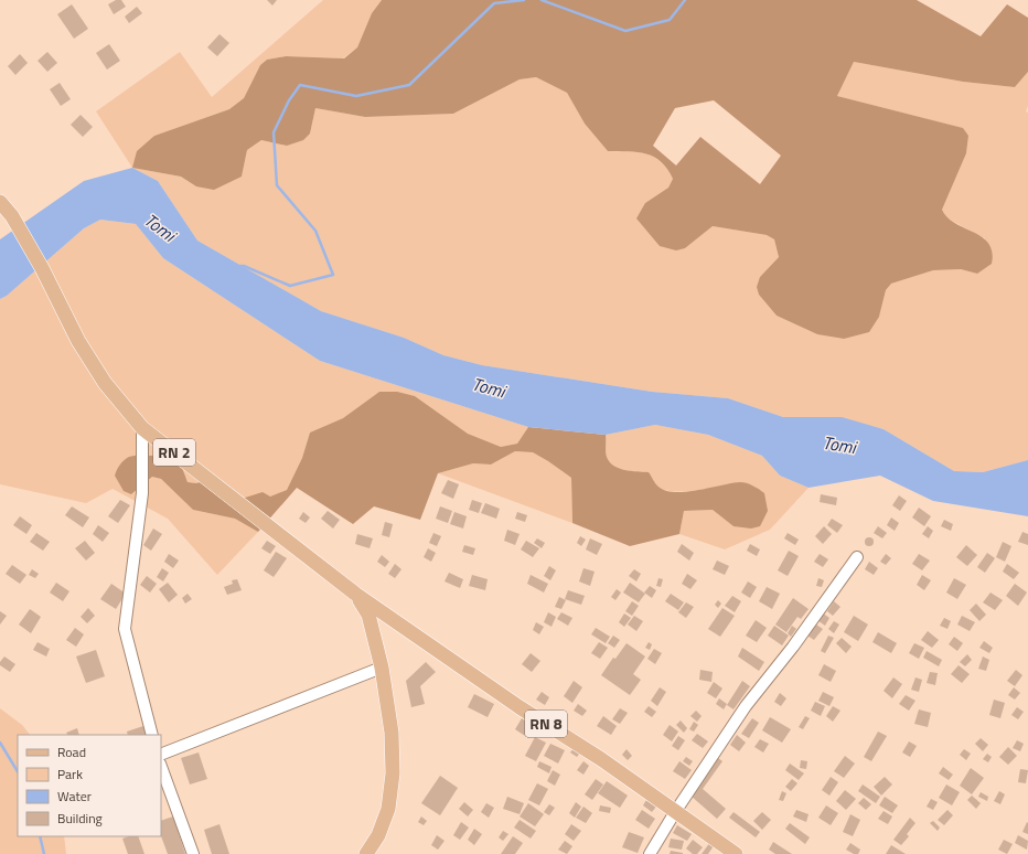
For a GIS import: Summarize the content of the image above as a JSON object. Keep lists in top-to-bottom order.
{
  "streets": {
    "main road": ["RN 2", "RN 8"]
  },
  "crossings": [
    ["RN 2", "RN 8"]
  ],
  "water": ["Tomi"],
  "legend": [
    "Road",
    "Park",
    "Water",
    "Building"
  ]
}
